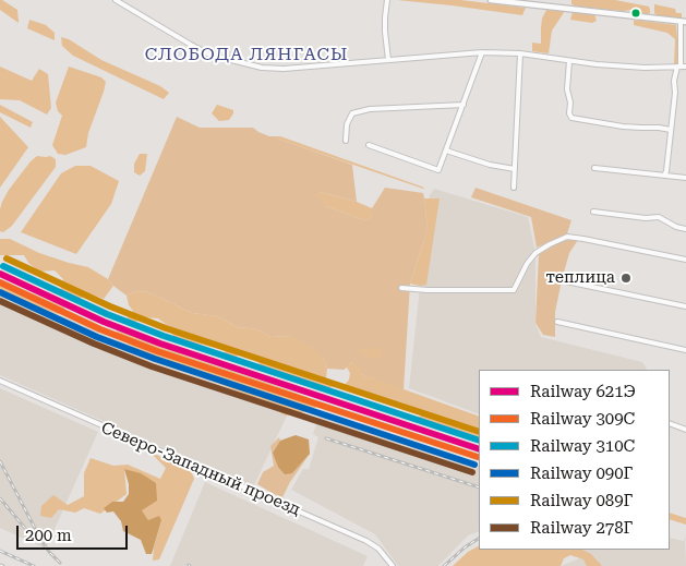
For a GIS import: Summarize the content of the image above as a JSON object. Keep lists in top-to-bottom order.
{
  "streets": {
    "street": ["Северо-Западный проезд"]
  },
  "districts": ["СЛОБОДА ЛЯНГАСЫ"],
  "places": ["теплица"],
  "lines": [
    "rail line 089Г",
    "rail line 310С",
    "rail line 621Э",
    "rail line 309С",
    "rail line 090Г",
    "rail line 278Г"
  ],
  "legend": [
    "Railway 621Э",
    "Railway 309С",
    "Railway 310С",
    "Railway 090Г",
    "Railway 089Г",
    "Railway 278Г"
  ],
  "scale_bar": "200 m"
}
